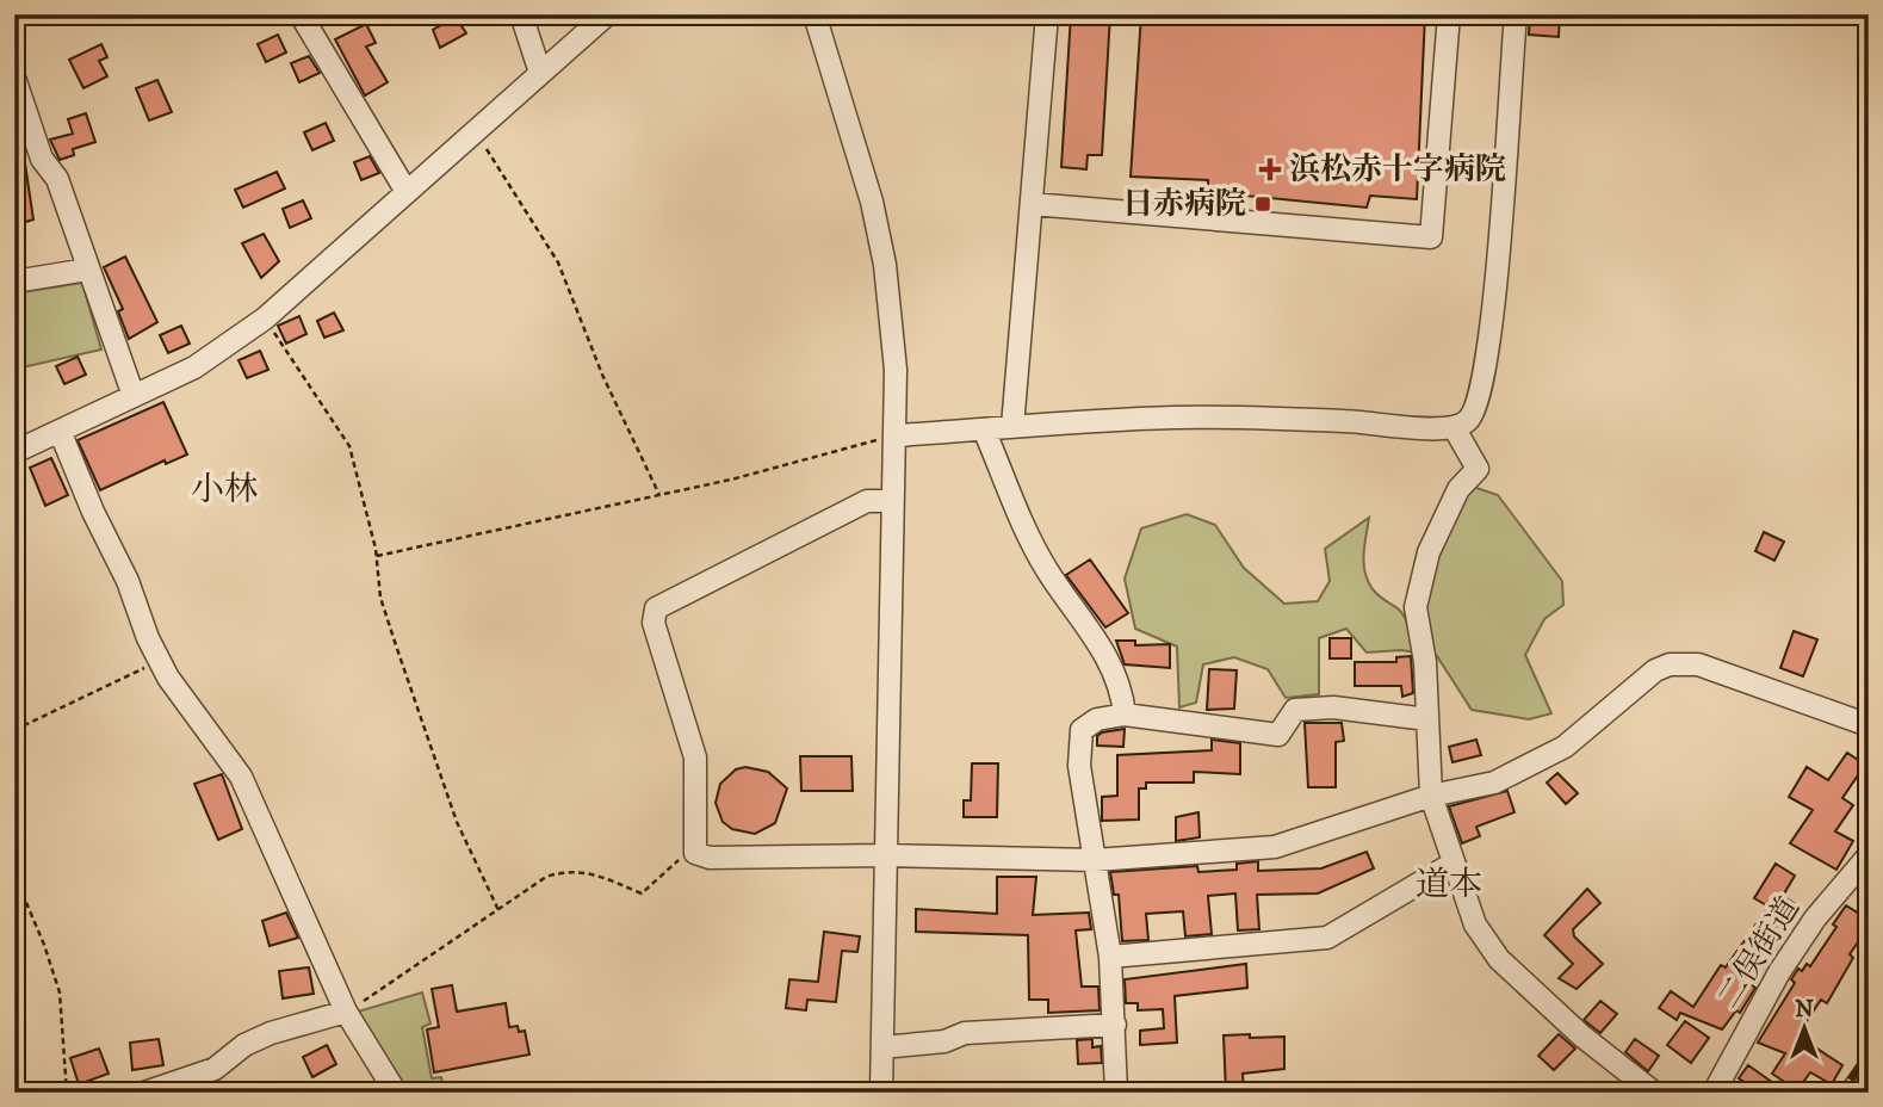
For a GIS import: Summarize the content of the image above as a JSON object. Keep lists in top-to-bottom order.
{
  "streets": {
    "street": ["二俣街道"]
  },
  "districts": ["小林", "道本"],
  "places": {
    "health": ["浜松赤十字病院"],
    "transit": ["日赤病院"]
  },
  "north": "top"
}
